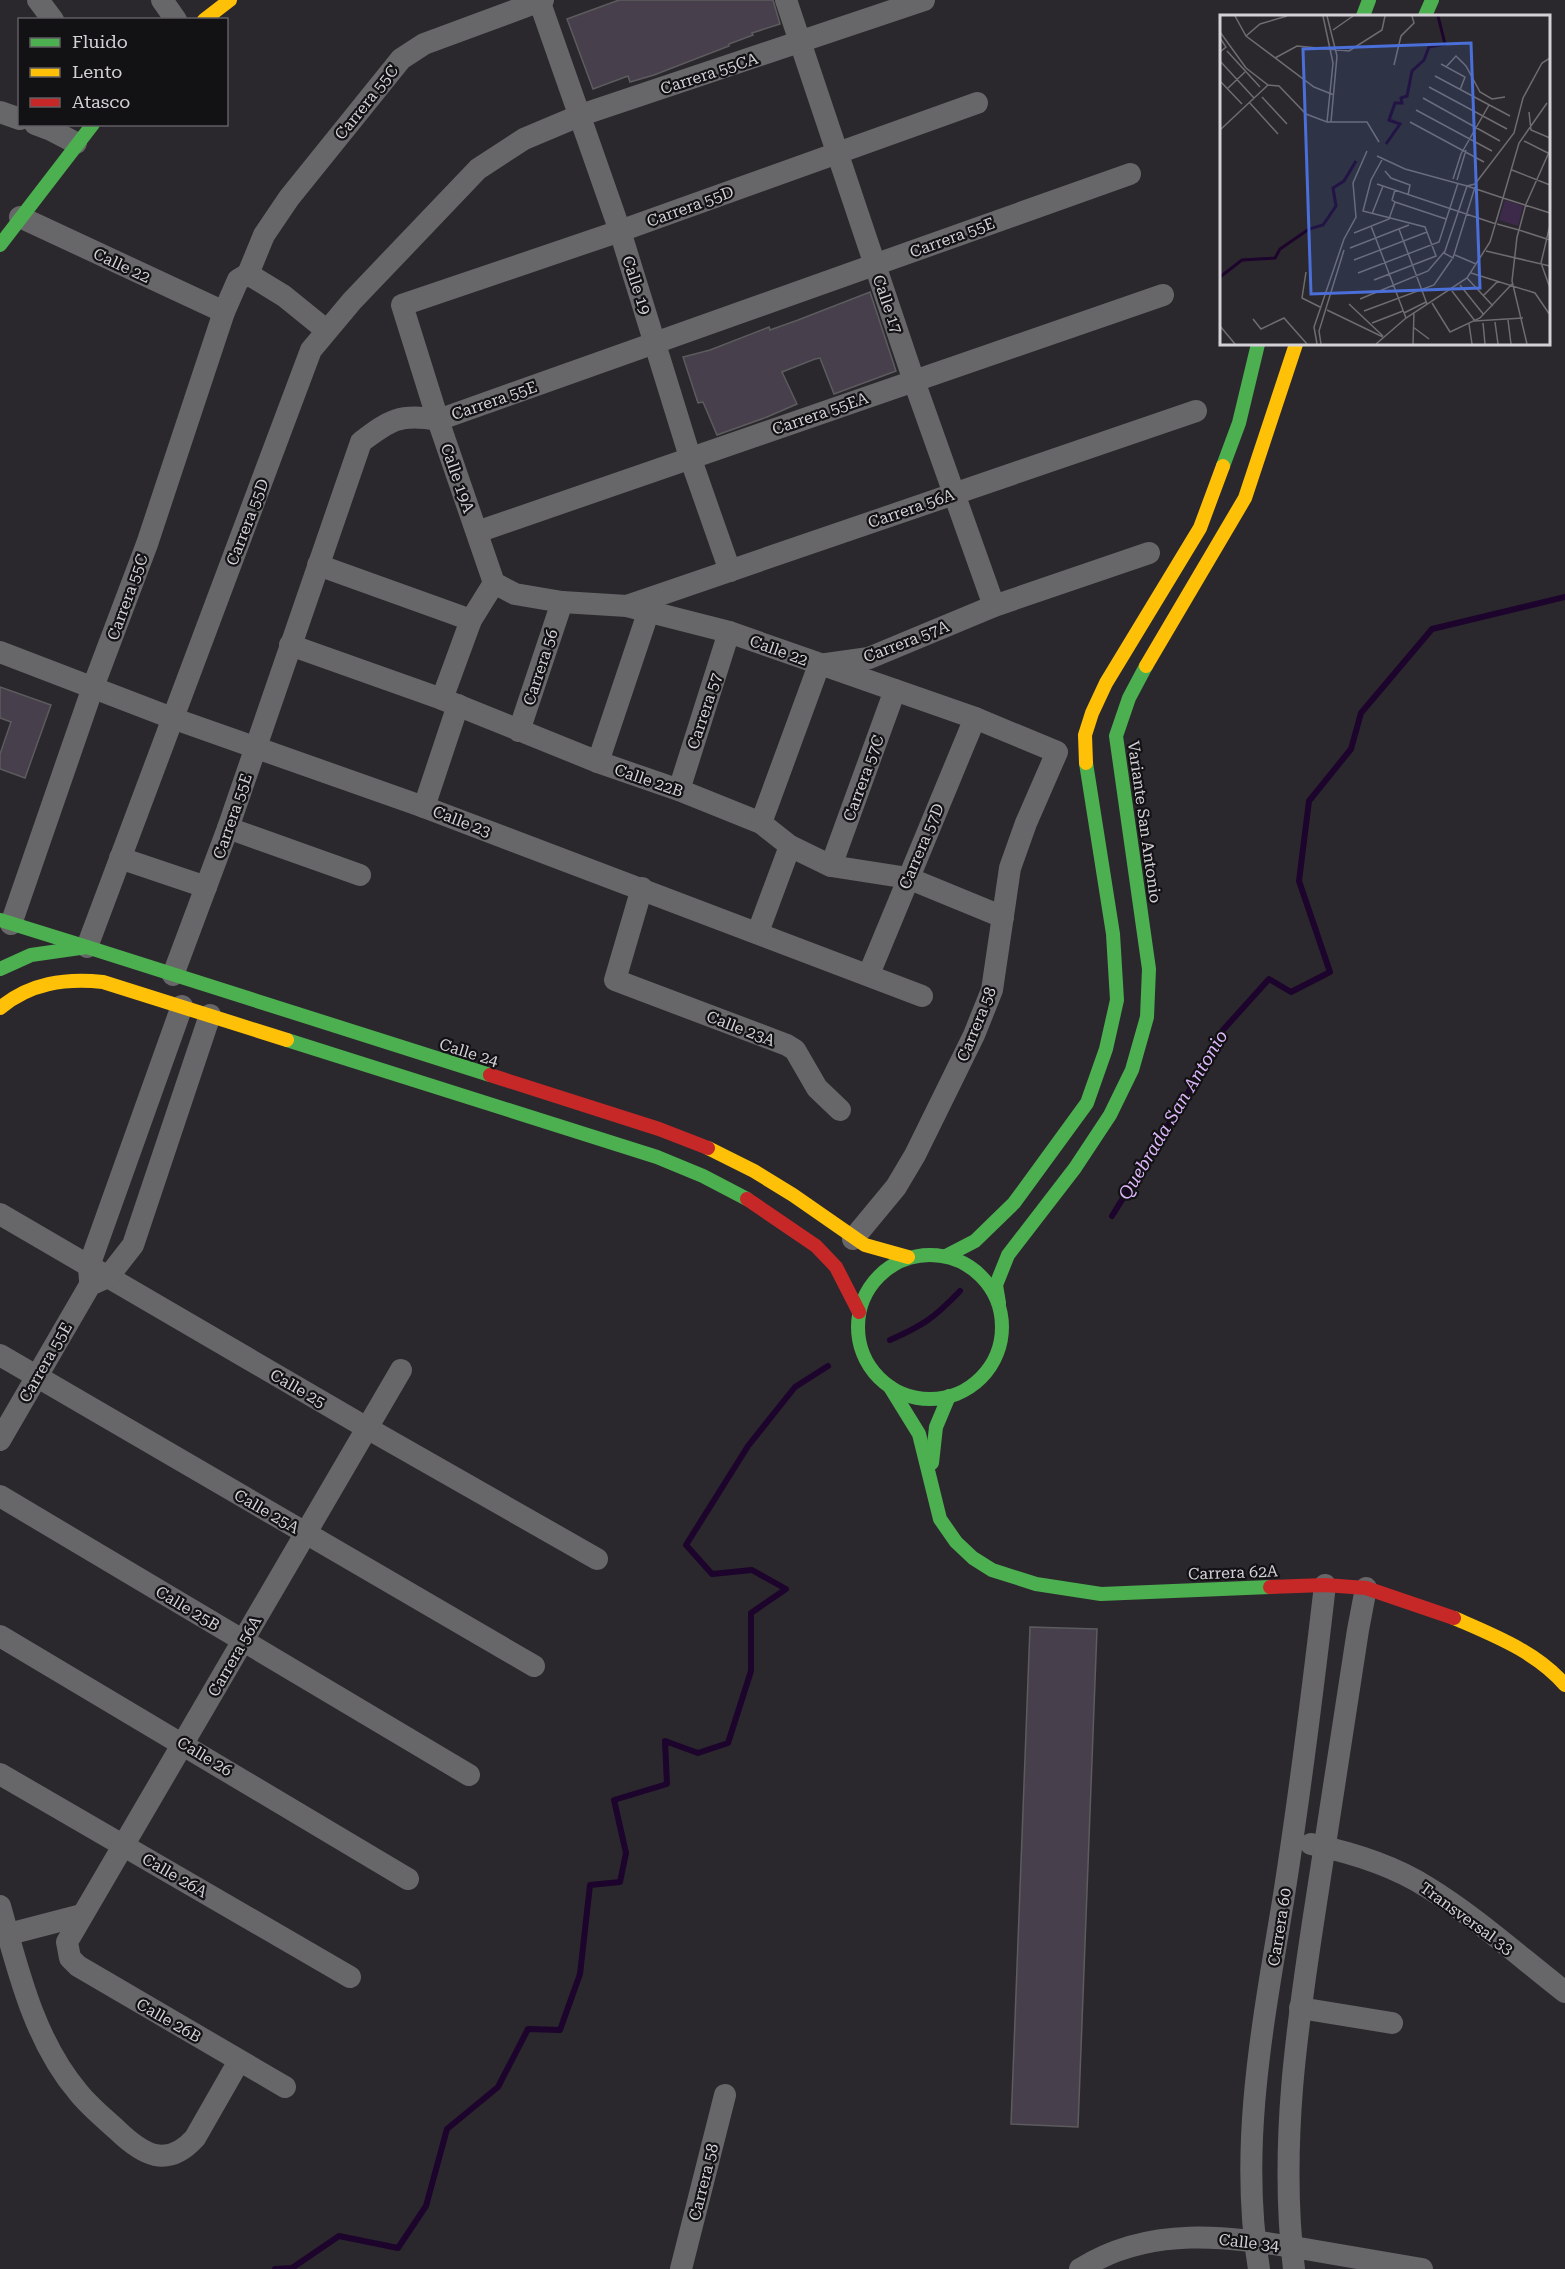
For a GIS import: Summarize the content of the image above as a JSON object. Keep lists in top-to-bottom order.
{
  "streets": {
    "main road": ["Variante San Antonio", "Calle 24", "Carrera 62A"],
    "street": [
      "Carrera 55CA",
      "Carrera 55C",
      "Carrera 55D",
      "Carrera 55E",
      "Calle 22",
      "Calle 19",
      "Calle 17",
      "Carrera 55EA",
      "Calle 19A",
      "Carrera 56A",
      "Carrera 57A",
      "Carrera 56",
      "Carrera 57",
      "Carrera 57C",
      "Calle 22B",
      "Calle 23",
      "Carrera 57D",
      "Carrera 58",
      "Calle 23A",
      "Calle 25",
      "Calle 25A",
      "Calle 25B",
      "Calle 26",
      "Calle 26A",
      "Transversal 33",
      "Carrera 60",
      "Calle 26B",
      "Calle 34"
    ]
  },
  "crossings": [
    ["Carrera 55CA", "Carrera 55D"],
    ["Carrera 55CA", "Calle 19"],
    ["Carrera 55CA", "Calle 17"],
    ["Carrera 55C", "Calle 22"],
    ["Carrera 55C", "Calle 19"],
    ["Carrera 55C", "Calle 23"],
    ["Carrera 55C", "Calle 24"],
    ["Carrera 55D", "Calle 19"],
    ["Carrera 55D", "Calle 17"],
    ["Carrera 55D", "Calle 19A"],
    ["Carrera 55D", "Calle 23"],
    ["Carrera 55D", "Calle 24"],
    ["Carrera 55E", "Calle 19"],
    ["Carrera 55E", "Calle 17"],
    ["Carrera 55E", "Calle 19A"],
    ["Carrera 55E", "Calle 22B"],
    ["Carrera 55E", "Calle 23"],
    ["Carrera 55E", "Calle 24"],
    ["Carrera 55E", "Calle 25"],
    ["Carrera 55E", "Calle 25A"],
    ["Calle 22", "Calle 19A"],
    ["Calle 22", "Carrera 56A"],
    ["Calle 22", "Carrera 57A"],
    ["Calle 22", "Carrera 56"],
    ["Calle 22", "Carrera 57"],
    ["Calle 22", "Carrera 57C"],
    ["Calle 22", "Carrera 57D"],
    ["Calle 22", "Carrera 58"],
    ["Calle 19", "Carrera 55EA"],
    ["Calle 19", "Carrera 56A"],
    ["Calle 17", "Carrera 55EA"],
    ["Calle 17", "Carrera 56A"],
    ["Calle 17", "Carrera 57A"],
    ["Carrera 55EA", "Calle 19A"],
    ["Carrera 56A", "Calle 25"],
    ["Carrera 56A", "Calle 25A"],
    ["Carrera 56A", "Calle 25B"],
    ["Carrera 56A", "Calle 26"],
    ["Carrera 56A", "Calle 26A"],
    ["Carrera 56A", "Calle 26B"],
    ["Carrera 56", "Calle 22B"],
    ["Carrera 57", "Calle 22B"],
    ["Carrera 57C", "Calle 22B"],
    ["Calle 22B", "Carrera 57D"],
    ["Calle 22B", "Carrera 58"],
    ["Calle 23", "Carrera 57D"],
    ["Calle 23", "Calle 23A"],
    ["Variante San Antonio", "Calle 24"],
    ["Variante San Antonio", "Carrera 62A"],
    ["Carrera 58", "Calle 24"],
    ["Calle 24", "Carrera 62A"],
    ["Carrera 62A", "Carrera 60"],
    ["Transversal 33", "Carrera 60"],
    ["Carrera 60", "Calle 34"]
  ],
  "water": ["Quebrada San Antonio"],
  "legend": ["Fluido", "Lento", "Atasco"]
}
